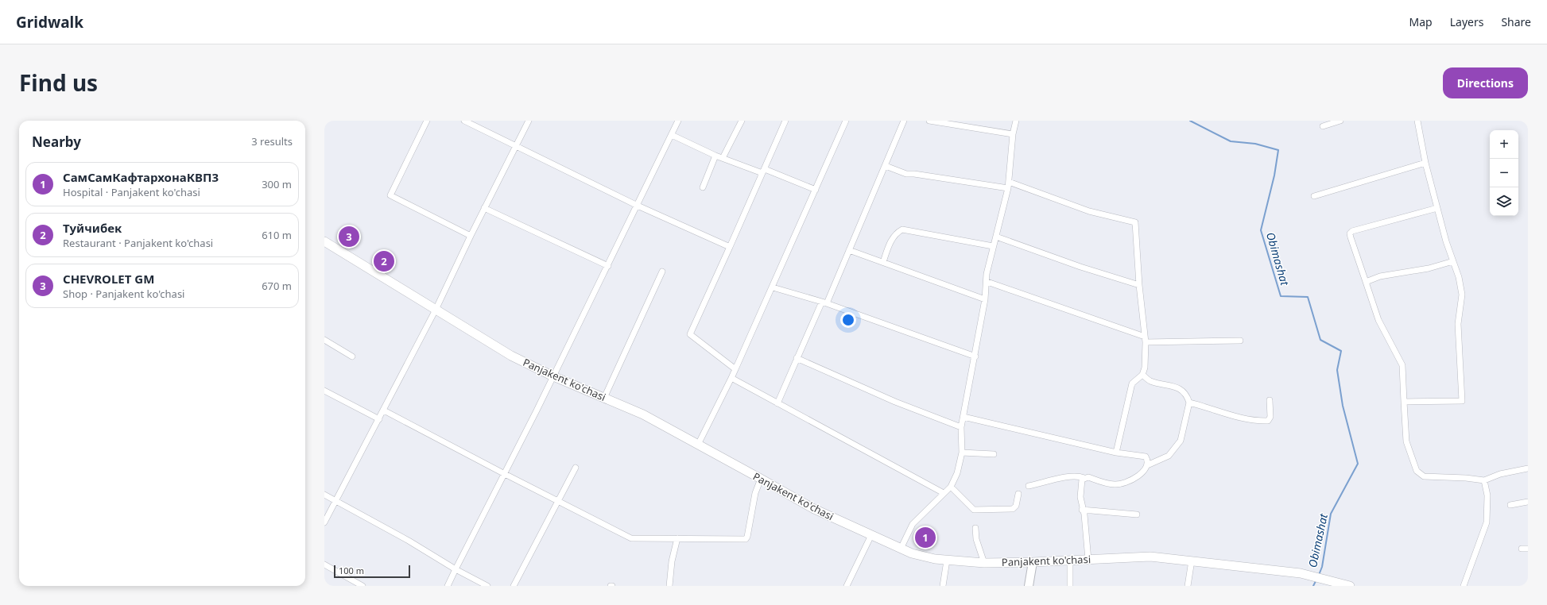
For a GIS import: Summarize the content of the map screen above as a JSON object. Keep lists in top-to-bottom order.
{
  "streets": {
    "main road": ["Panjakent ko'chasi"]
  },
  "water": ["Obimashat"],
  "scale_bar": "100 m",
  "page": {
    "header": "Gridwalk",
    "nav": ["Map", "Layers", "Share"],
    "title": "Find us",
    "buttons": "Directions",
    "heading": ["Nearby", "3 results"],
    "map_buttons": ["+", "−"],
    "list": [
      {
        "mark": "1",
        "name": "СамСамКафтархонаКВП3",
        "note": "Hospital · Panjakent ko'chasi",
        "value": "300 m"
      },
      {
        "mark": "2",
        "name": "Туйчибек",
        "note": "Restaurant · Panjakent ko'chasi",
        "value": "610 m"
      },
      {
        "mark": "3",
        "name": "CHEVROLET GM",
        "note": "Shop · Panjakent ko'chasi",
        "value": "670 m"
      }
    ],
    "pins": ["3", "2", "1"],
    "scale": "100 m"
  }
}
